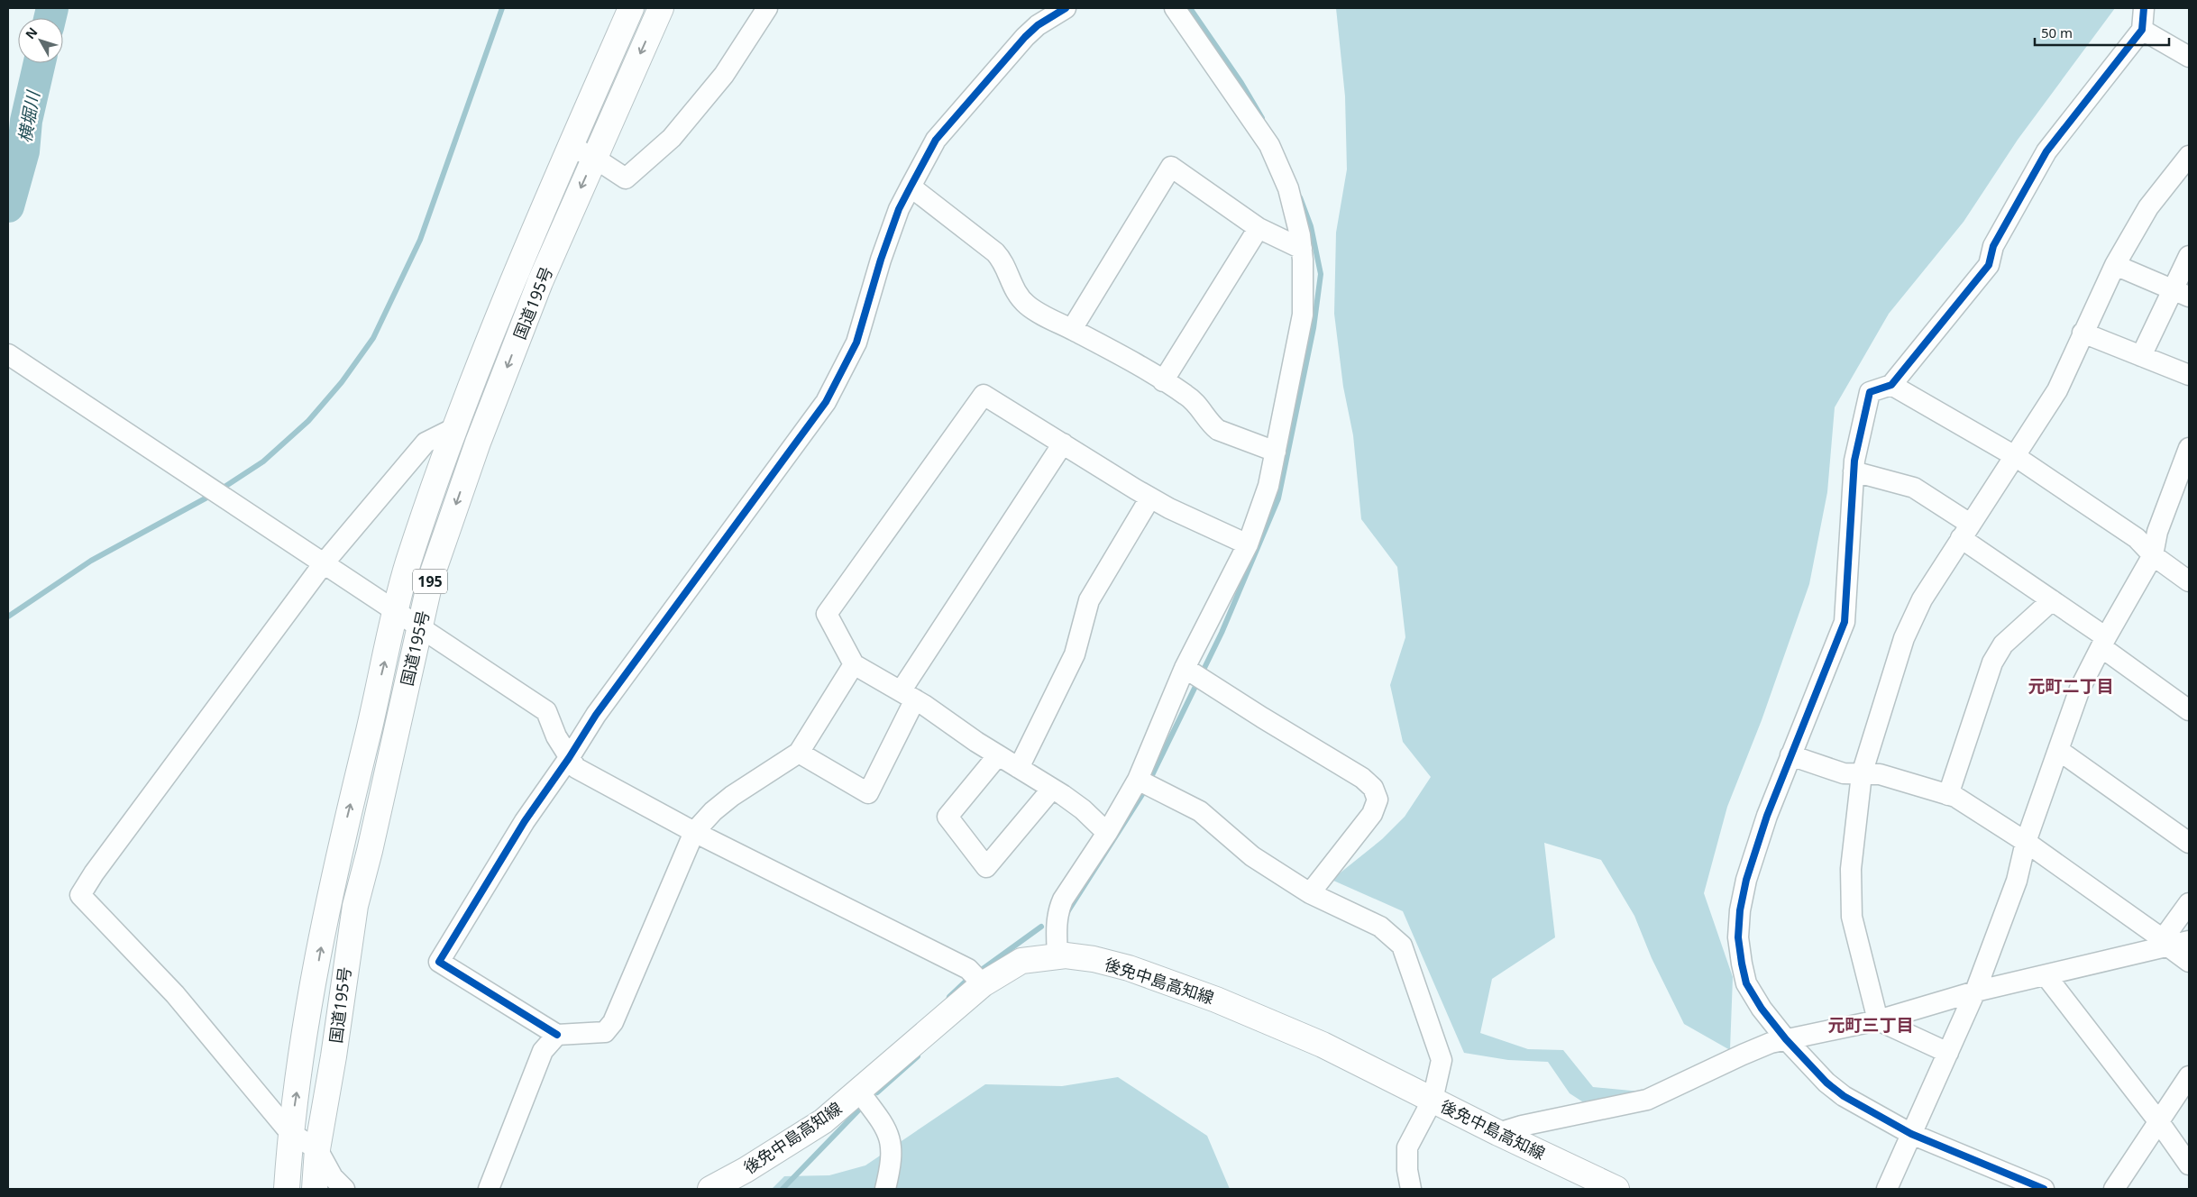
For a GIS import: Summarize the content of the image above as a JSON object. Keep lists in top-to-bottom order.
{
  "streets": {
    "main road": ["国道195号", "195", "後免中島高知線"]
  },
  "districts": ["元町二丁目", "元町三丁目"],
  "water": ["横堀川"],
  "scale_bar": "50 m",
  "north": "top left"
}
